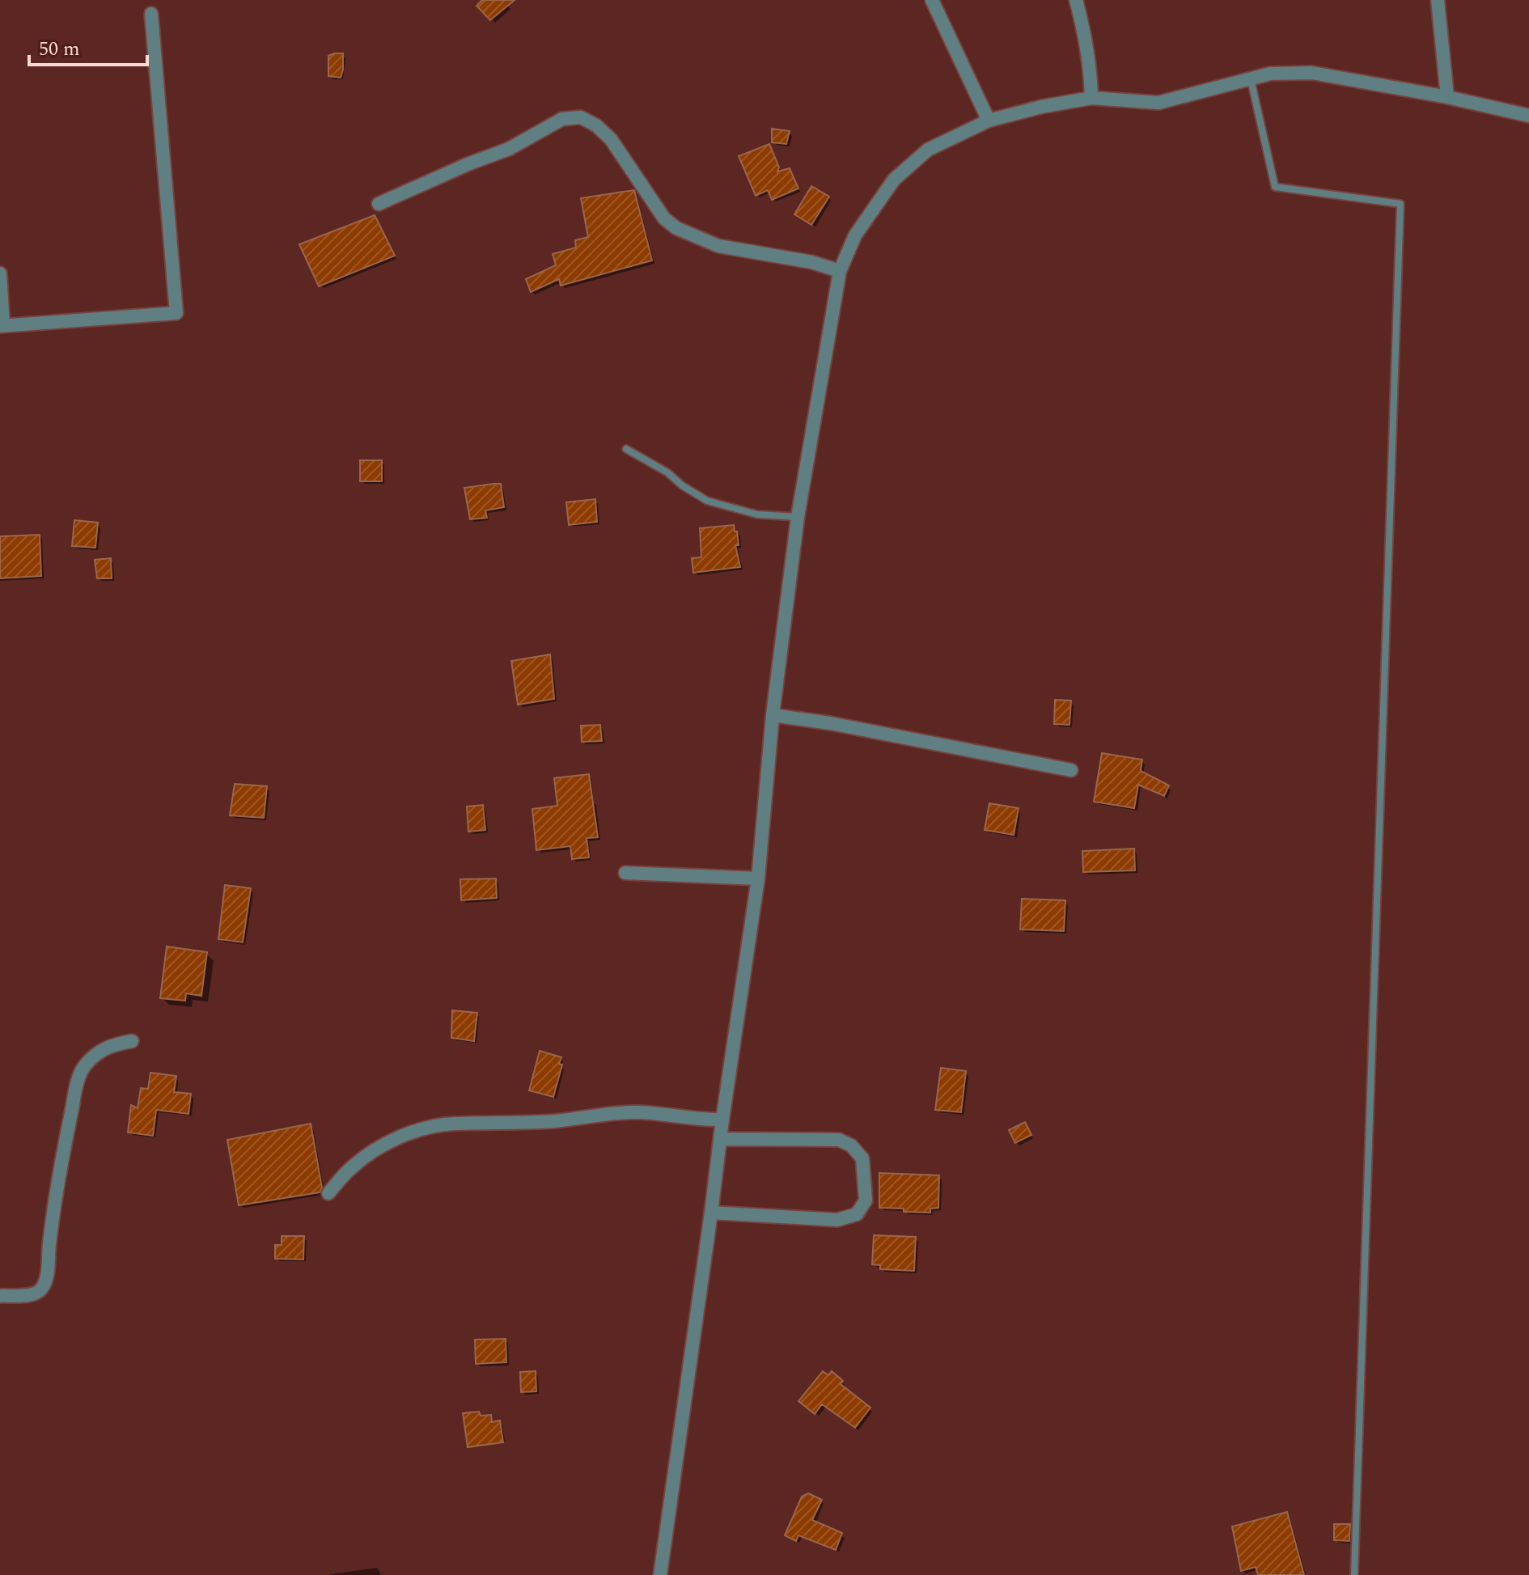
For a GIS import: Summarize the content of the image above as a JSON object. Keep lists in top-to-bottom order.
{
  "scale_bar": "50 m"
}
